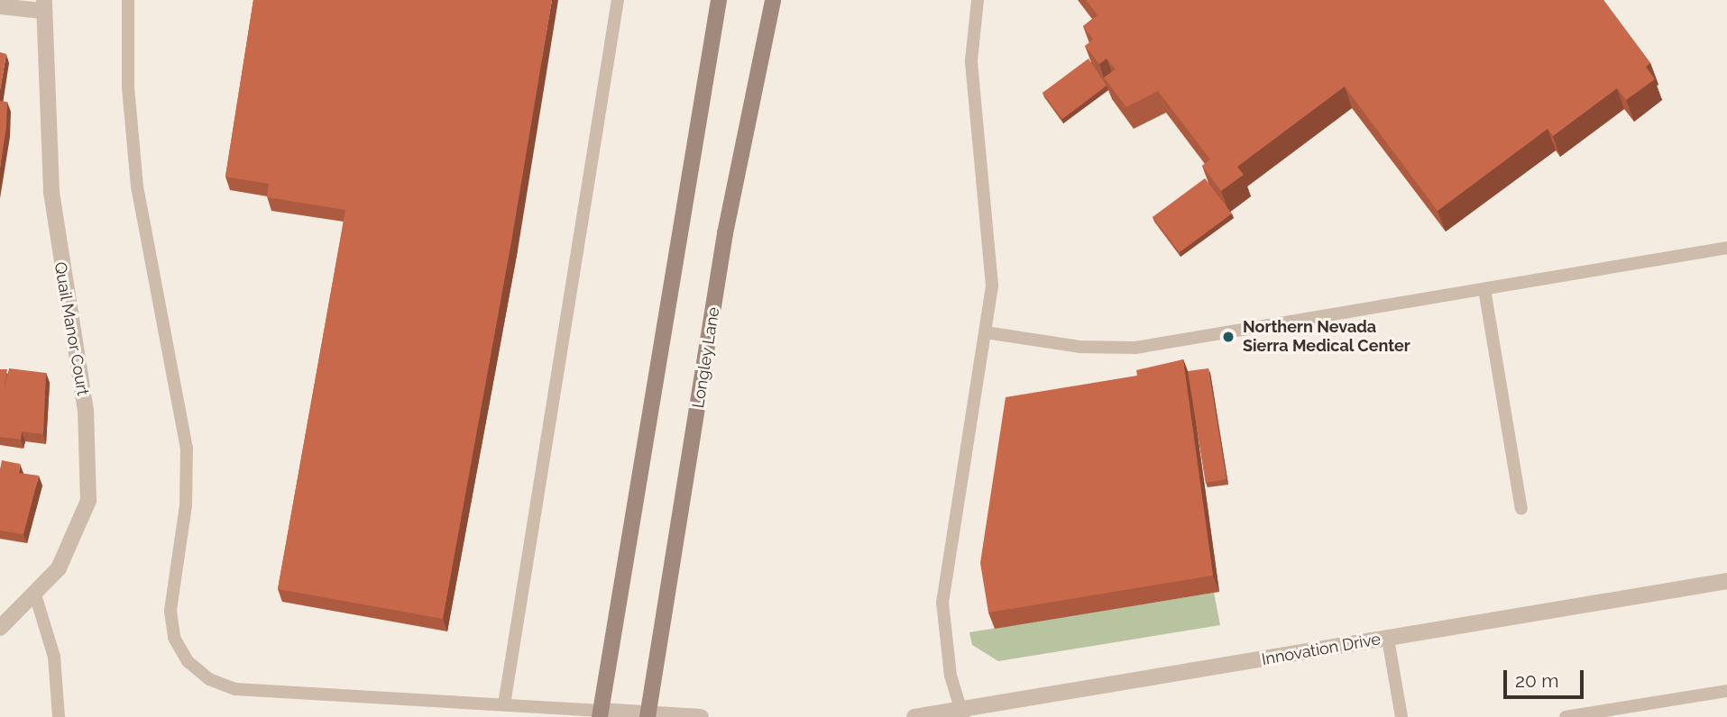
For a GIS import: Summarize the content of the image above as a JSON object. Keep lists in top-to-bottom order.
{
  "streets": {
    "main road": ["Longley Lane"],
    "street": ["Quail Manor Court", "Innovation Drive"]
  },
  "places": ["Northern Nevada Sierra Medical Center"],
  "scale_bar": "20 m"
}
